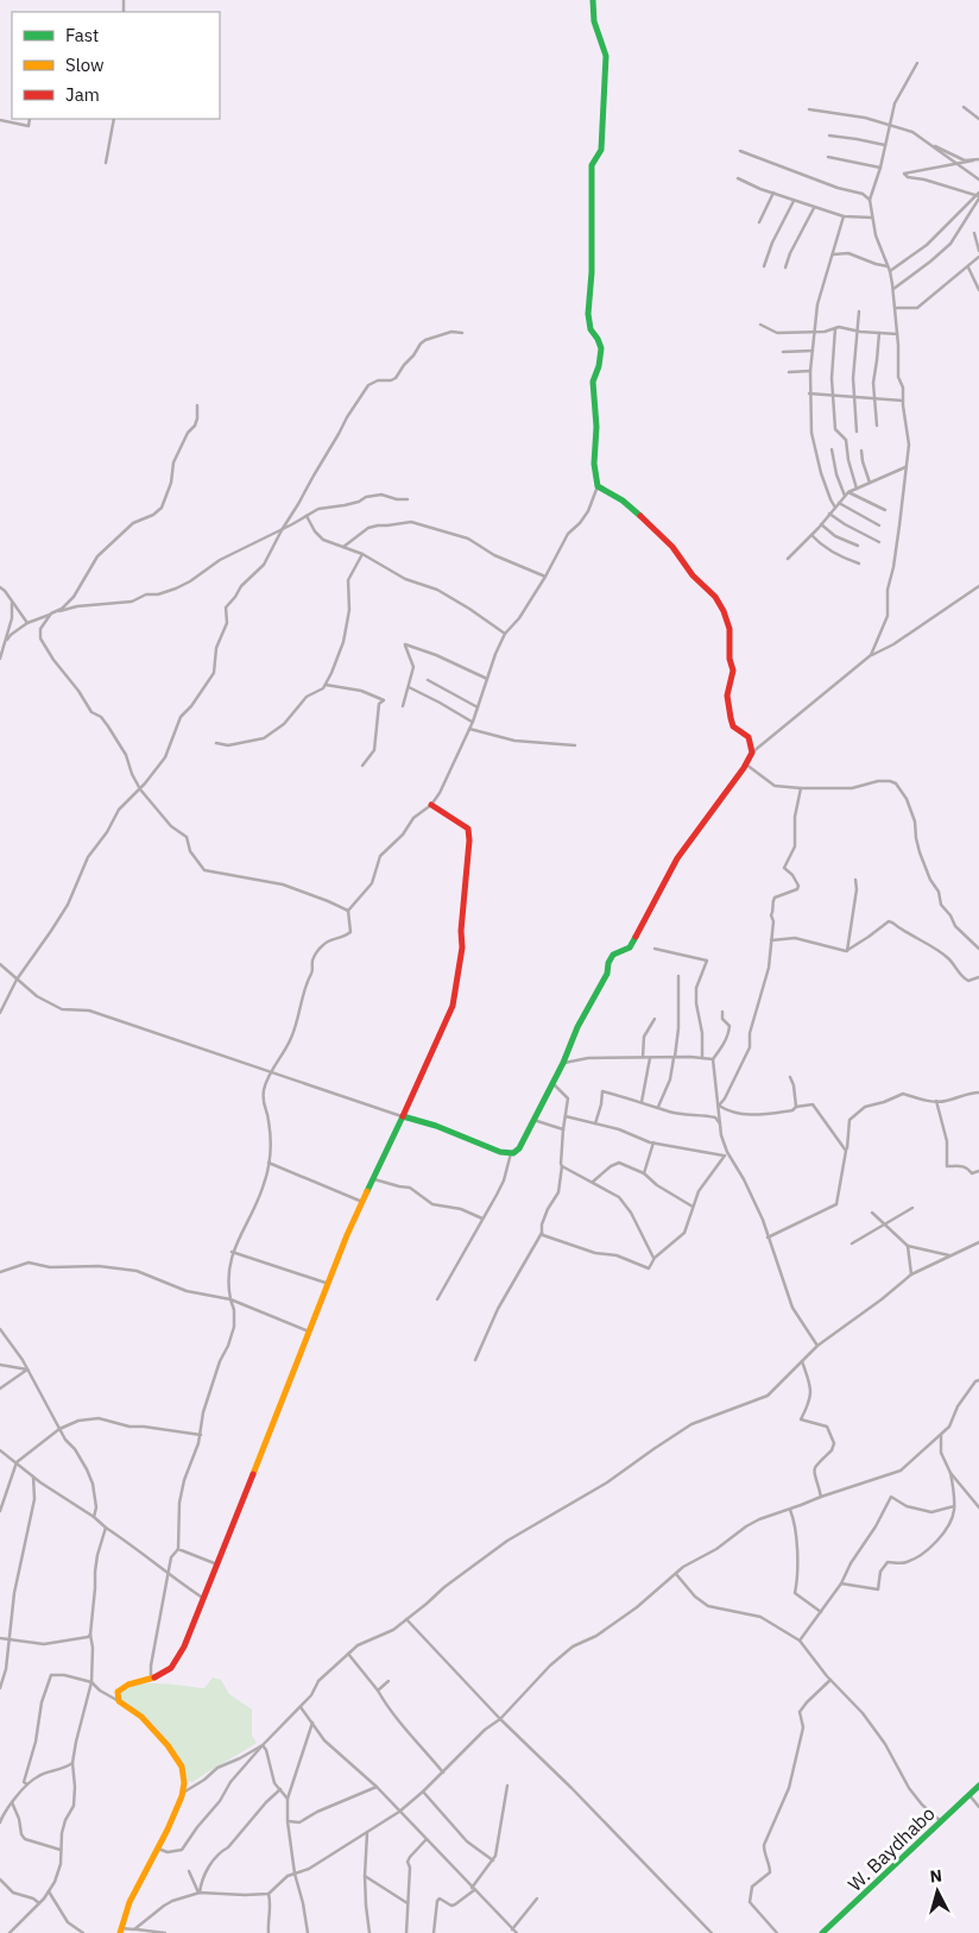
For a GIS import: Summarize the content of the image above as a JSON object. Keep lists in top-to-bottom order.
{
  "streets": {
    "street": ["W. Baydhabo"]
  },
  "legend": ["Fast", "Slow", "Jam"],
  "north": "top"
}
